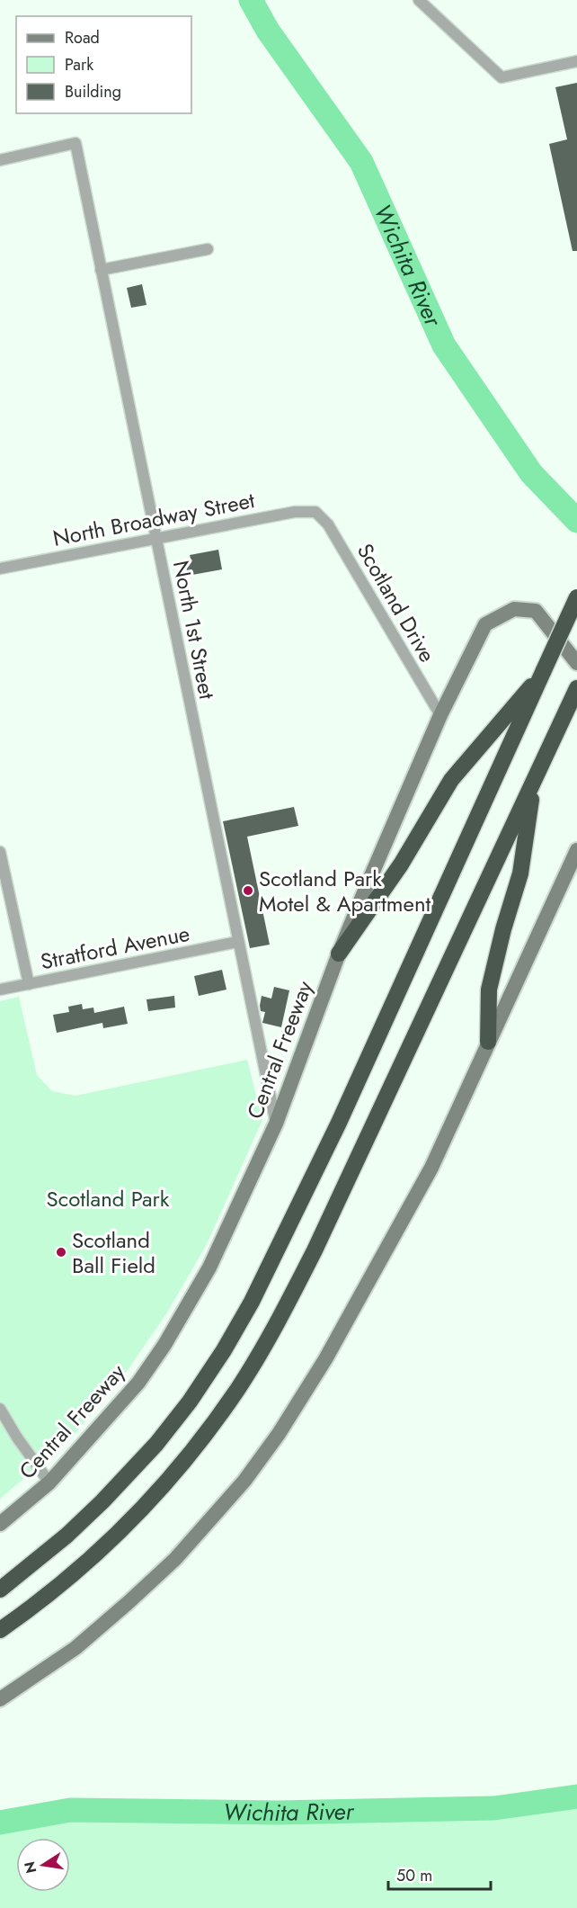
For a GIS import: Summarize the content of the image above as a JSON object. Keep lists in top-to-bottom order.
{
  "streets": {
    "main road": ["Central Freeway"],
    "street": [
      "North Broadway Street",
      "Scotland Drive",
      "North 1st Street",
      "Stratford Avenue"
    ]
  },
  "crossings": [
    ["North Broadway Street", "Scotland Drive"],
    ["North Broadway Street", "North 1st Street"],
    ["Scotland Drive", "Central Freeway"],
    ["North 1st Street", "Stratford Avenue"],
    ["North 1st Street", "Central Freeway"]
  ],
  "water": ["Wichita River"],
  "parks": ["Scotland Park"],
  "places": ["Scotland Park Motel & Apartment", "Scotland Ball Field"],
  "legend": ["Road", "Park", "Building"],
  "scale_bar": "50 m",
  "north": "left"
}
